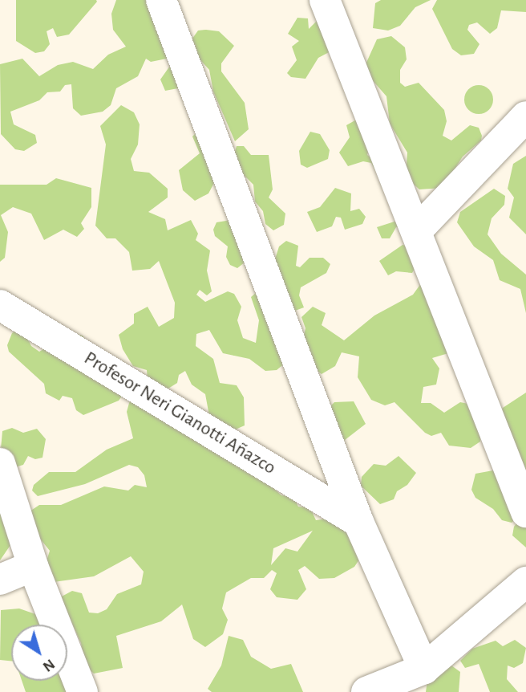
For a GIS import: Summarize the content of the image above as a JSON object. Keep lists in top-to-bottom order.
{
  "streets": {
    "street": ["Profesor Neri Gianotti Añazco"]
  },
  "north": "bottom right"
}
